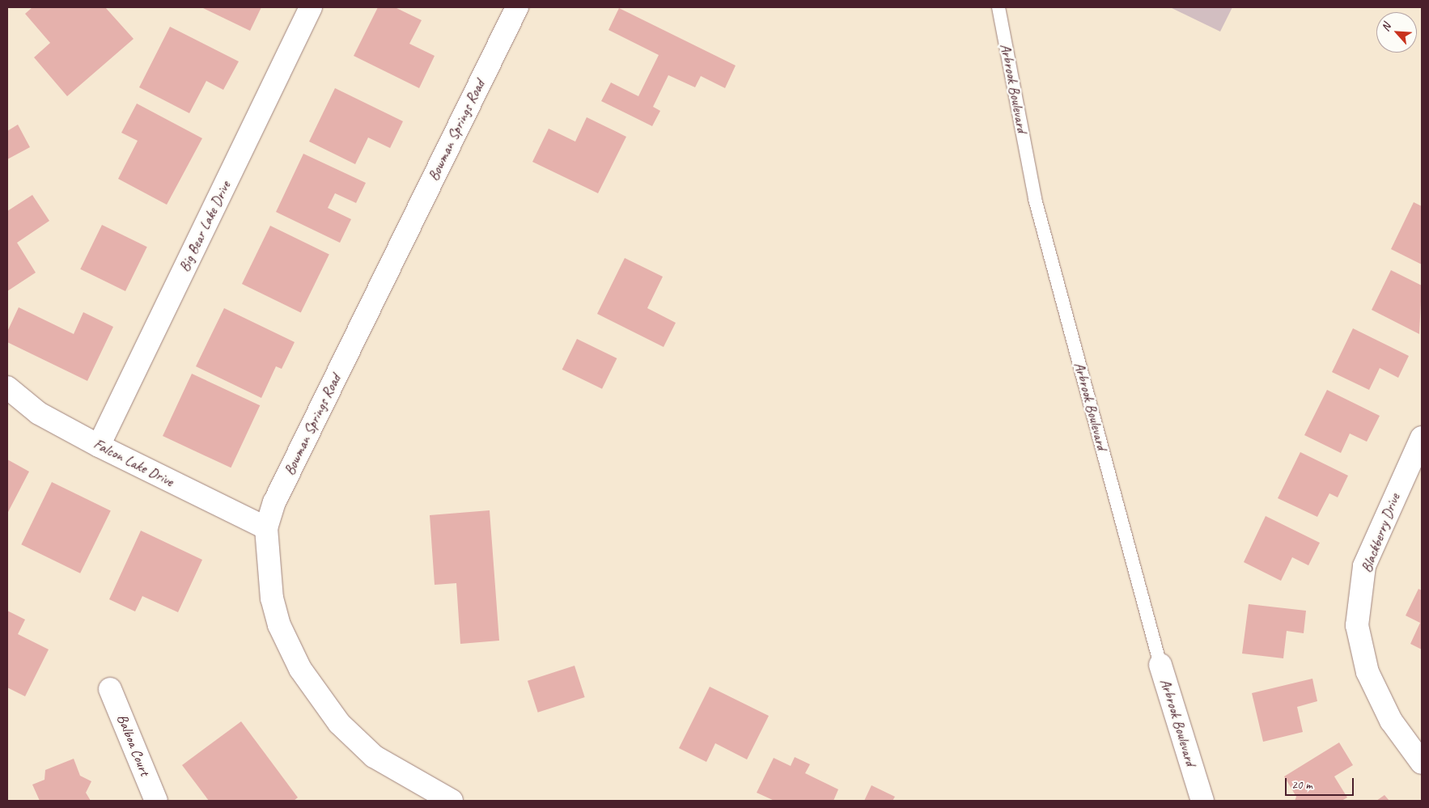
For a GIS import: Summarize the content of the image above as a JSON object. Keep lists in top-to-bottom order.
{
  "streets": {
    "street": [
      "Arbrook Boulevard",
      "Bowman Springs Road",
      "Big Bear Lake Drive",
      "Falcon Lake Drive",
      "Blackberry Drive",
      "Balboa Court"
    ]
  },
  "crossings": [
    ["Bowman Springs Road", "Falcon Lake Drive"],
    ["Big Bear Lake Drive", "Falcon Lake Drive"]
  ],
  "scale_bar": "20 m",
  "north": "top left"
}
